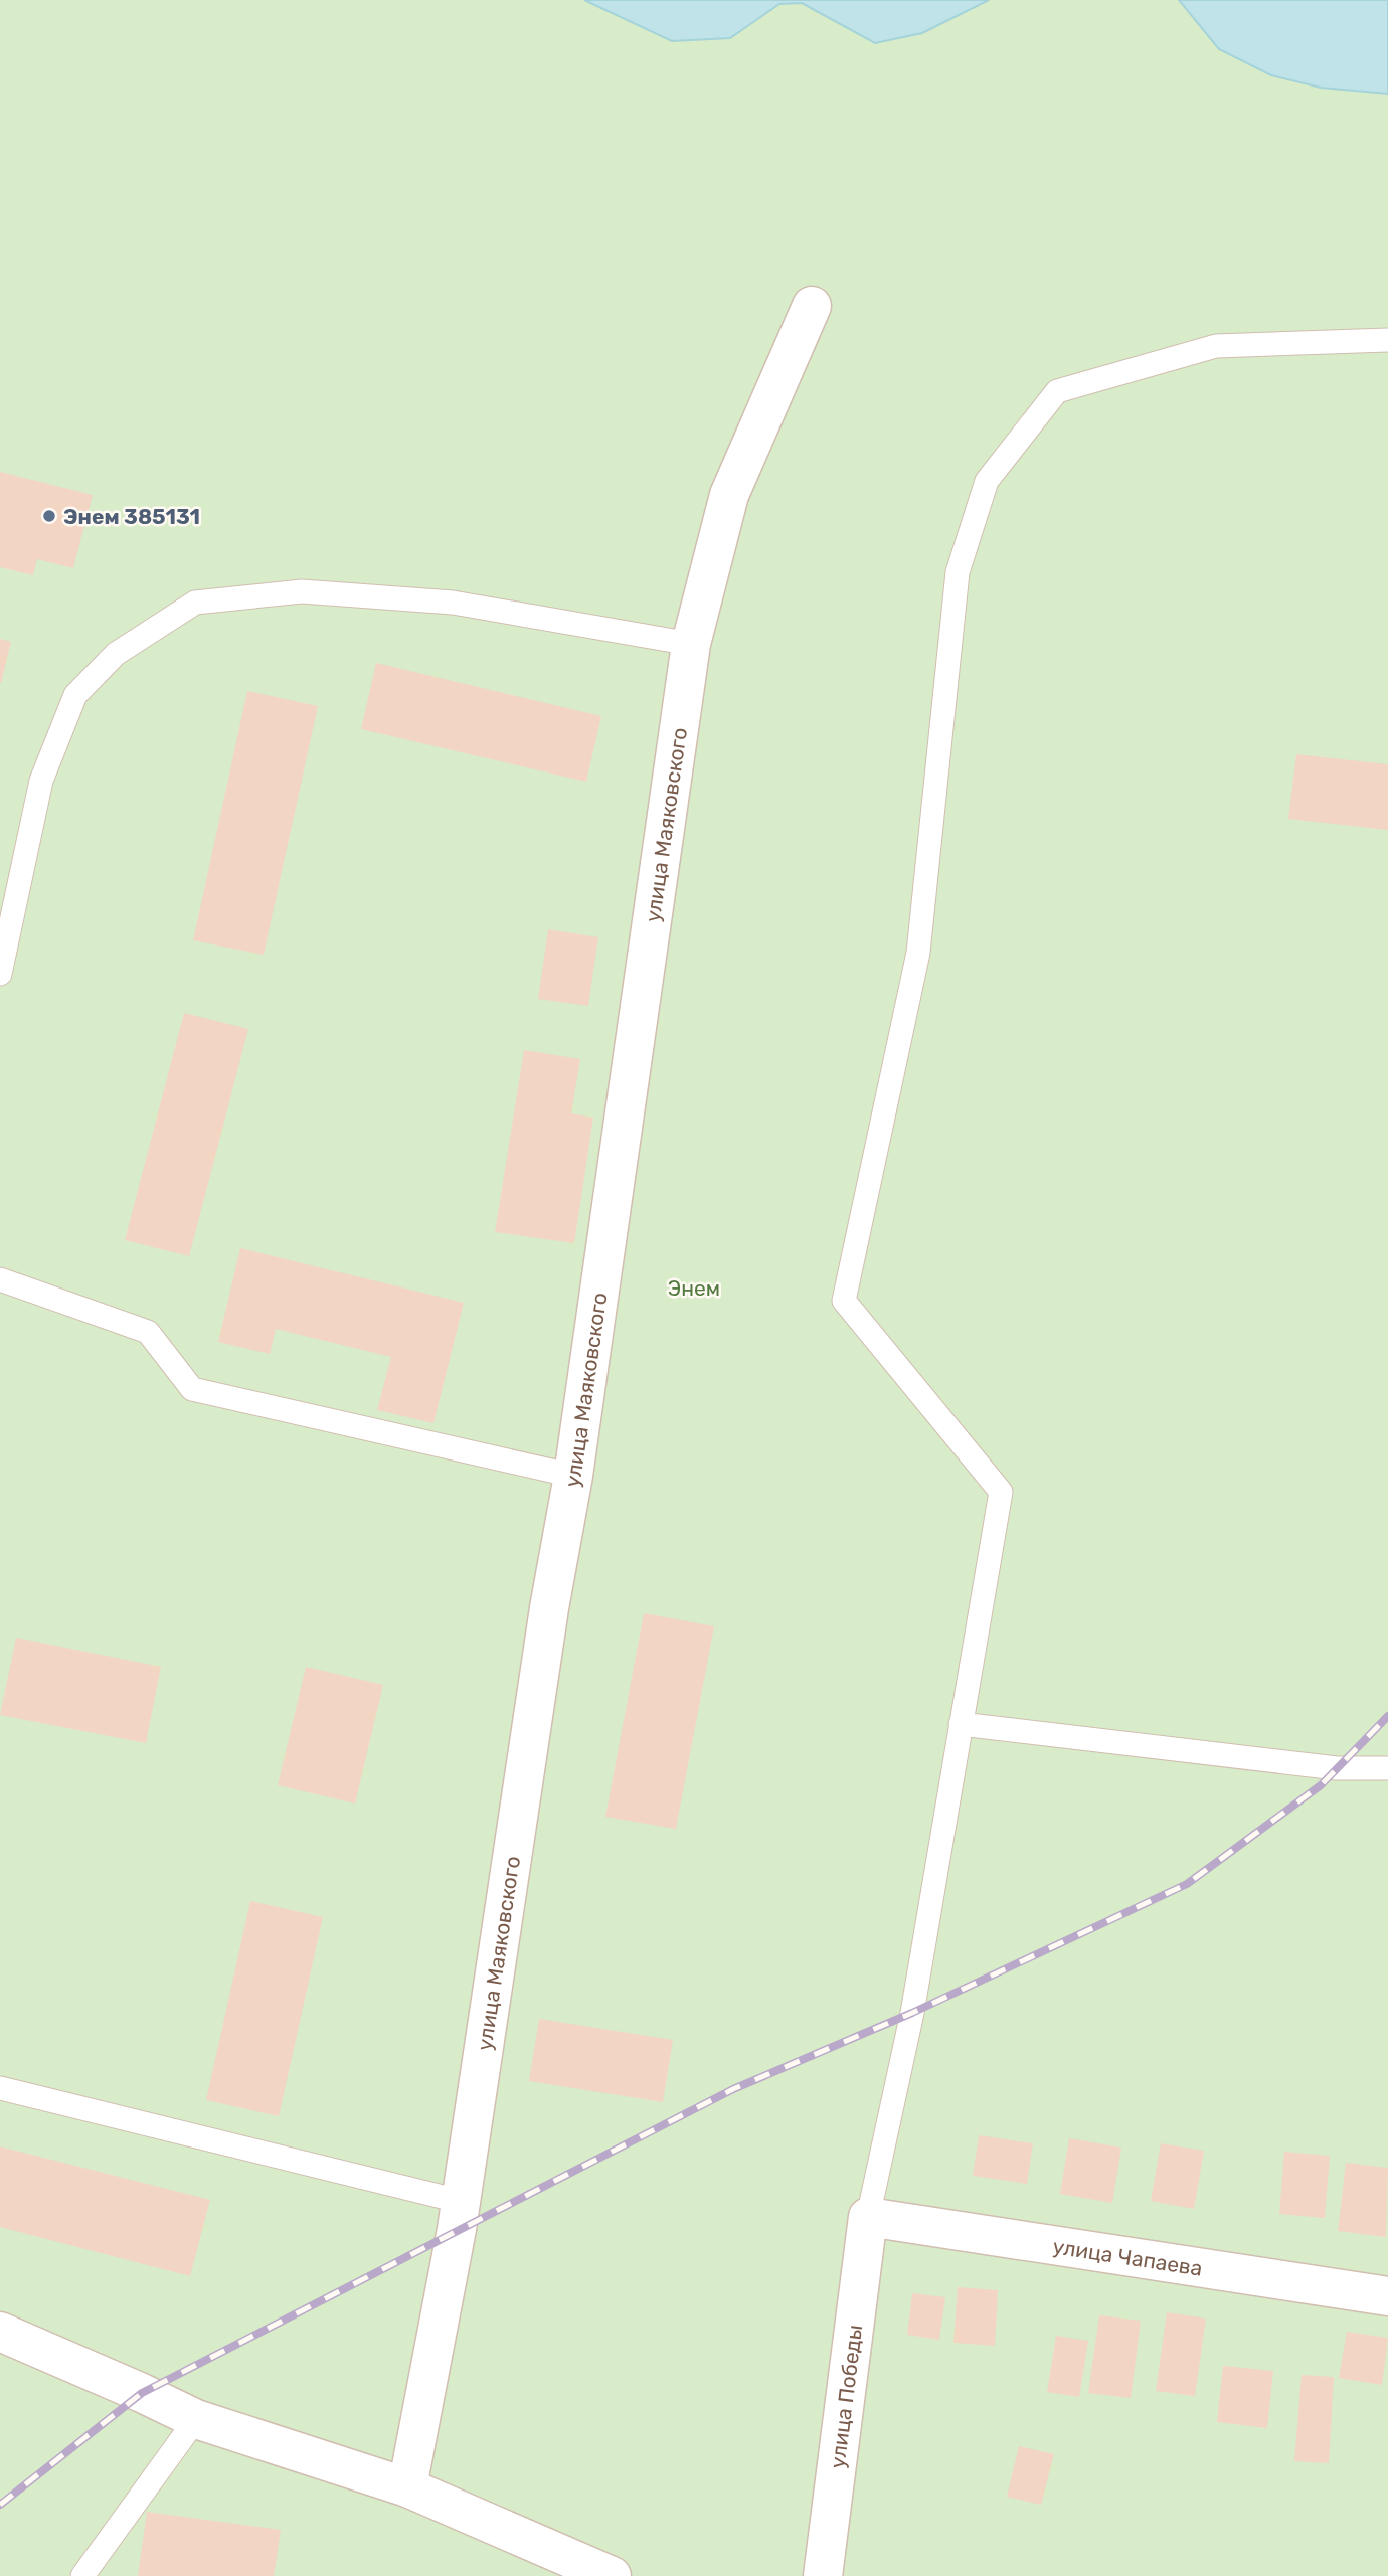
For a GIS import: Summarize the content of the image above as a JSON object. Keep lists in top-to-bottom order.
{
  "streets": {
    "street": ["улица Маяковского", "улица Чапаева", "улица Победы"]
  },
  "crossings": [
    ["улица Чапаева", "улица Победы"]
  ],
  "parks": ["Энем"],
  "places": ["Энем 385131"]
}
